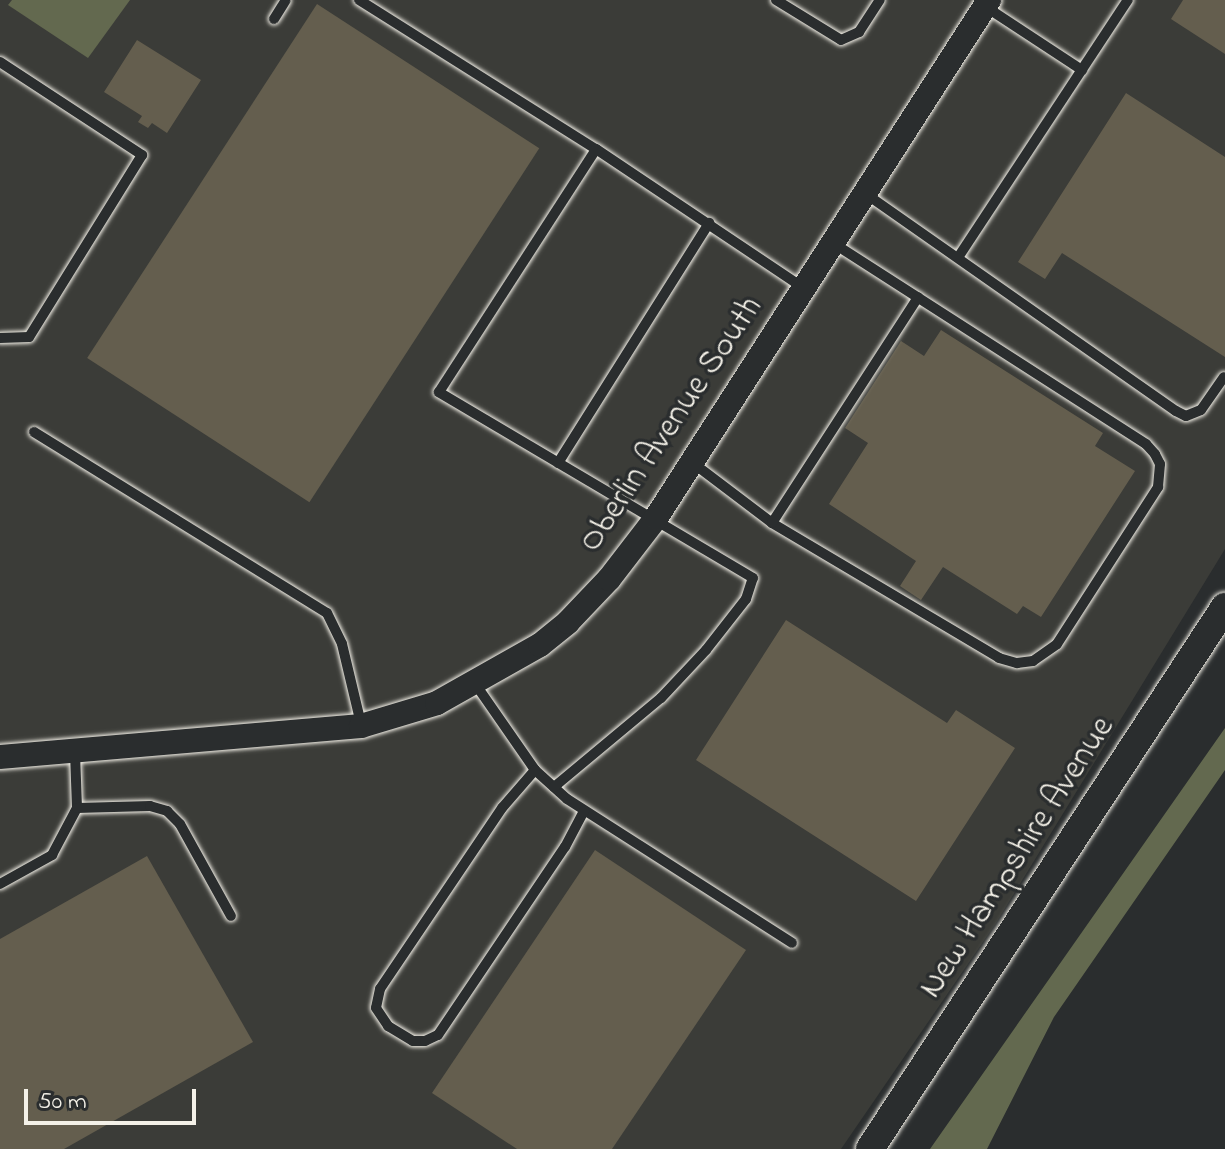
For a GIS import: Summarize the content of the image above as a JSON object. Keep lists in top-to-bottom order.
{
  "streets": {
    "main road": ["New Hampshire Avenue"],
    "street": ["Oberlin Avenue South"]
  },
  "scale_bar": "50 m"
}
